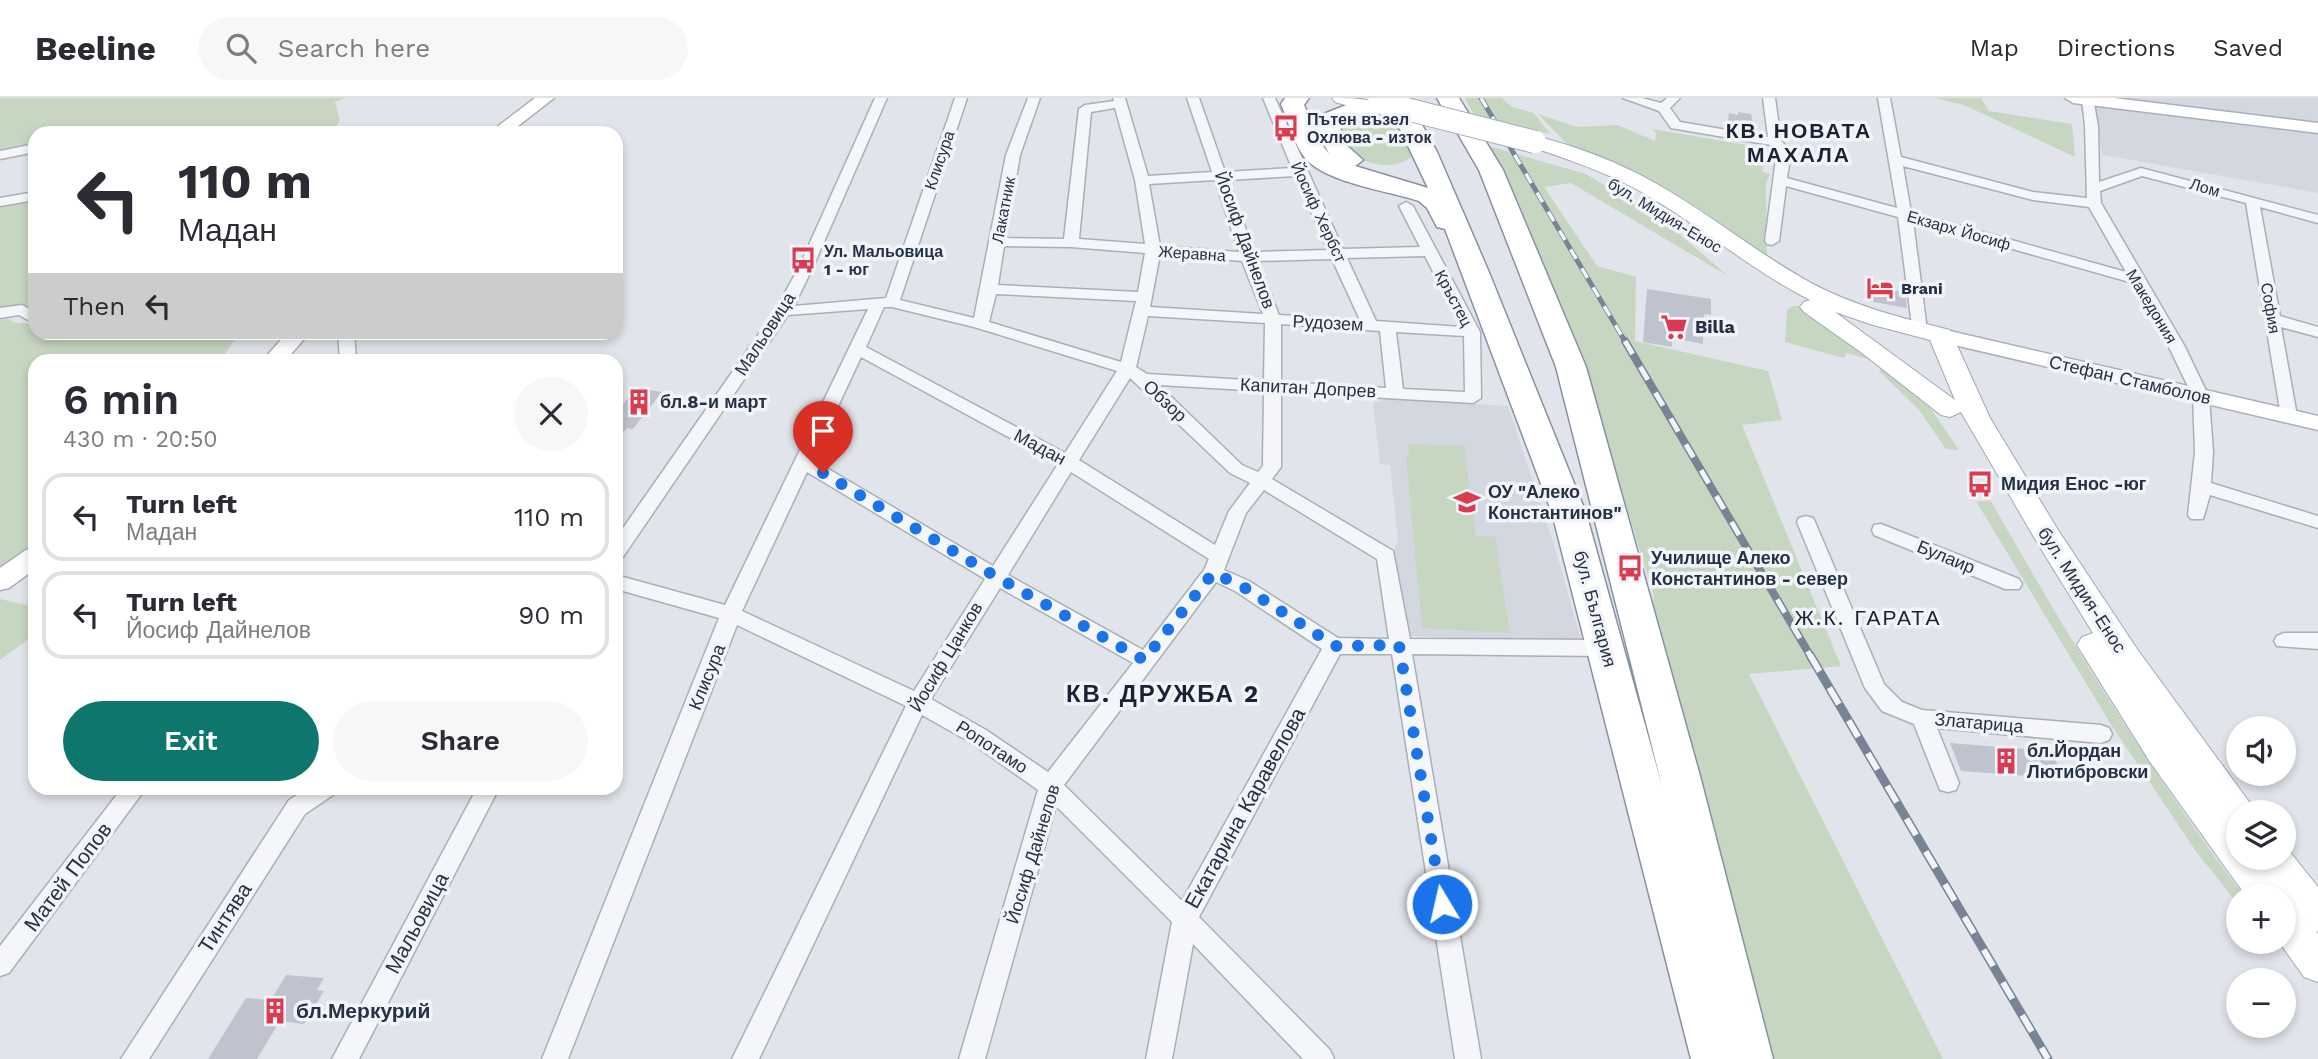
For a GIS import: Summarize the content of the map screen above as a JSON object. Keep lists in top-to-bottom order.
{
  "streets": {
    "highway": ["бул. България"],
    "main road": ["бул. Мидия-Енос"],
    "street": [
      "Клисура",
      "Лом",
      "Лакатник",
      "Йосиф Хербст",
      "Екзарх Йосиф",
      "Йосиф Дайнелов",
      "Жеравна",
      "Кръстец",
      "Македония",
      "София",
      "Рудозем",
      "Мальовица",
      "Стефан Стамболов",
      "Капитан Допрев",
      "Обзор",
      "Мадан",
      "Булаир",
      "Йосиф Цанков",
      "Златарица",
      "Ропотамо",
      "Екатарина Каравелова",
      "Матей Попов",
      "Тинтява"
    ]
  },
  "crossings": [
    ["Клисура", "Обзор"],
    ["Клисура", "Мадан"],
    ["Клисура", "Ропотамо"],
    ["Лом", "Македония"],
    ["Лом", "София"],
    ["Лакатник", "Жеравна"],
    ["Лакатник", "Рудозем"],
    ["Лакатник", "Обзор"],
    ["Йосиф Хербст", "Жеравна"],
    ["Йосиф Хербст", "Рудозем"],
    ["Йосиф Хербст", "Капитан Допрев"],
    ["бул. Мидия-Енос", "Екзарх Йосиф"],
    ["бул. Мидия-Енос", "Стефан Стамболов"],
    ["бул. Мидия-Енос", "бул. България"],
    ["Екзарх Йосиф", "Македония"],
    ["Йосиф Дайнелов", "Жеравна"],
    ["Йосиф Дайнелов", "Рудозем"],
    ["Йосиф Дайнелов", "Капитан Допрев"],
    ["Йосиф Дайнелов", "Обзор"],
    ["Йосиф Дайнелов", "Мадан"],
    ["Йосиф Дайнелов", "Ропотамо"],
    ["Жеравна", "Кръстец"],
    ["Жеравна", "Йосиф Цанков"],
    ["Кръстец", "Рудозем"],
    ["Кръстец", "Капитан Допрев"],
    ["Кръстец", "бул. България"],
    ["Македония", "Стефан Стамболов"],
    ["София", "Стефан Стамболов"],
    ["Рудозем", "бул. България"],
    ["Рудозем", "Йосиф Цанков"],
    ["Мальовица", "Обзор"],
    ["Капитан Допрев", "Обзор"],
    ["Капитан Допрев", "Йосиф Цанков"],
    ["Обзор", "Йосиф Цанков"],
    ["Мадан", "Йосиф Цанков"],
    ["Мадан", "Екатарина Каравелова"],
    ["Йосиф Цанков", "Ропотамо"],
    ["Ропотамо", "Екатарина Каравелова"]
  ],
  "districts": ["КВ. НОВАТА МАХАЛА", "Ж.К. ГАРАТА", "КВ. ДРУЖБА 2"],
  "places": {
    "bus stop": [
      "Пътен възел Охлюва - изток",
      "Ул. Мальовица 1 - юг",
      "Мидия Енос -юг",
      "Училище Алеко Константинов - север"
    ],
    "hotel": ["Brani"],
    "supermarket": ["Billa"],
    "building": ["бл.8-и март", "бл.Йордан Лютибровски", "бл.Меркурий"],
    "school or university": ["ОУ \"Алеко Константинов\""]
  },
  "page": {
    "header": "Beeline",
    "search": "Search here",
    "nav": ["Map", "Directions", "Saved"],
    "turn": ["110 m", "Мадан"],
    "then": "Then",
    "heading": ["6 min", "430 m · 20:50"],
    "list": [
      {
        "name": "Turn left",
        "note": "Мадан",
        "value": "110 m"
      },
      {
        "name": "Turn left",
        "note": "Йосиф Дайнелов",
        "value": "90 m"
      }
    ],
    "buttons": ["Exit", "Share"],
    "map_buttons": ["+", "−"]
  }
}
